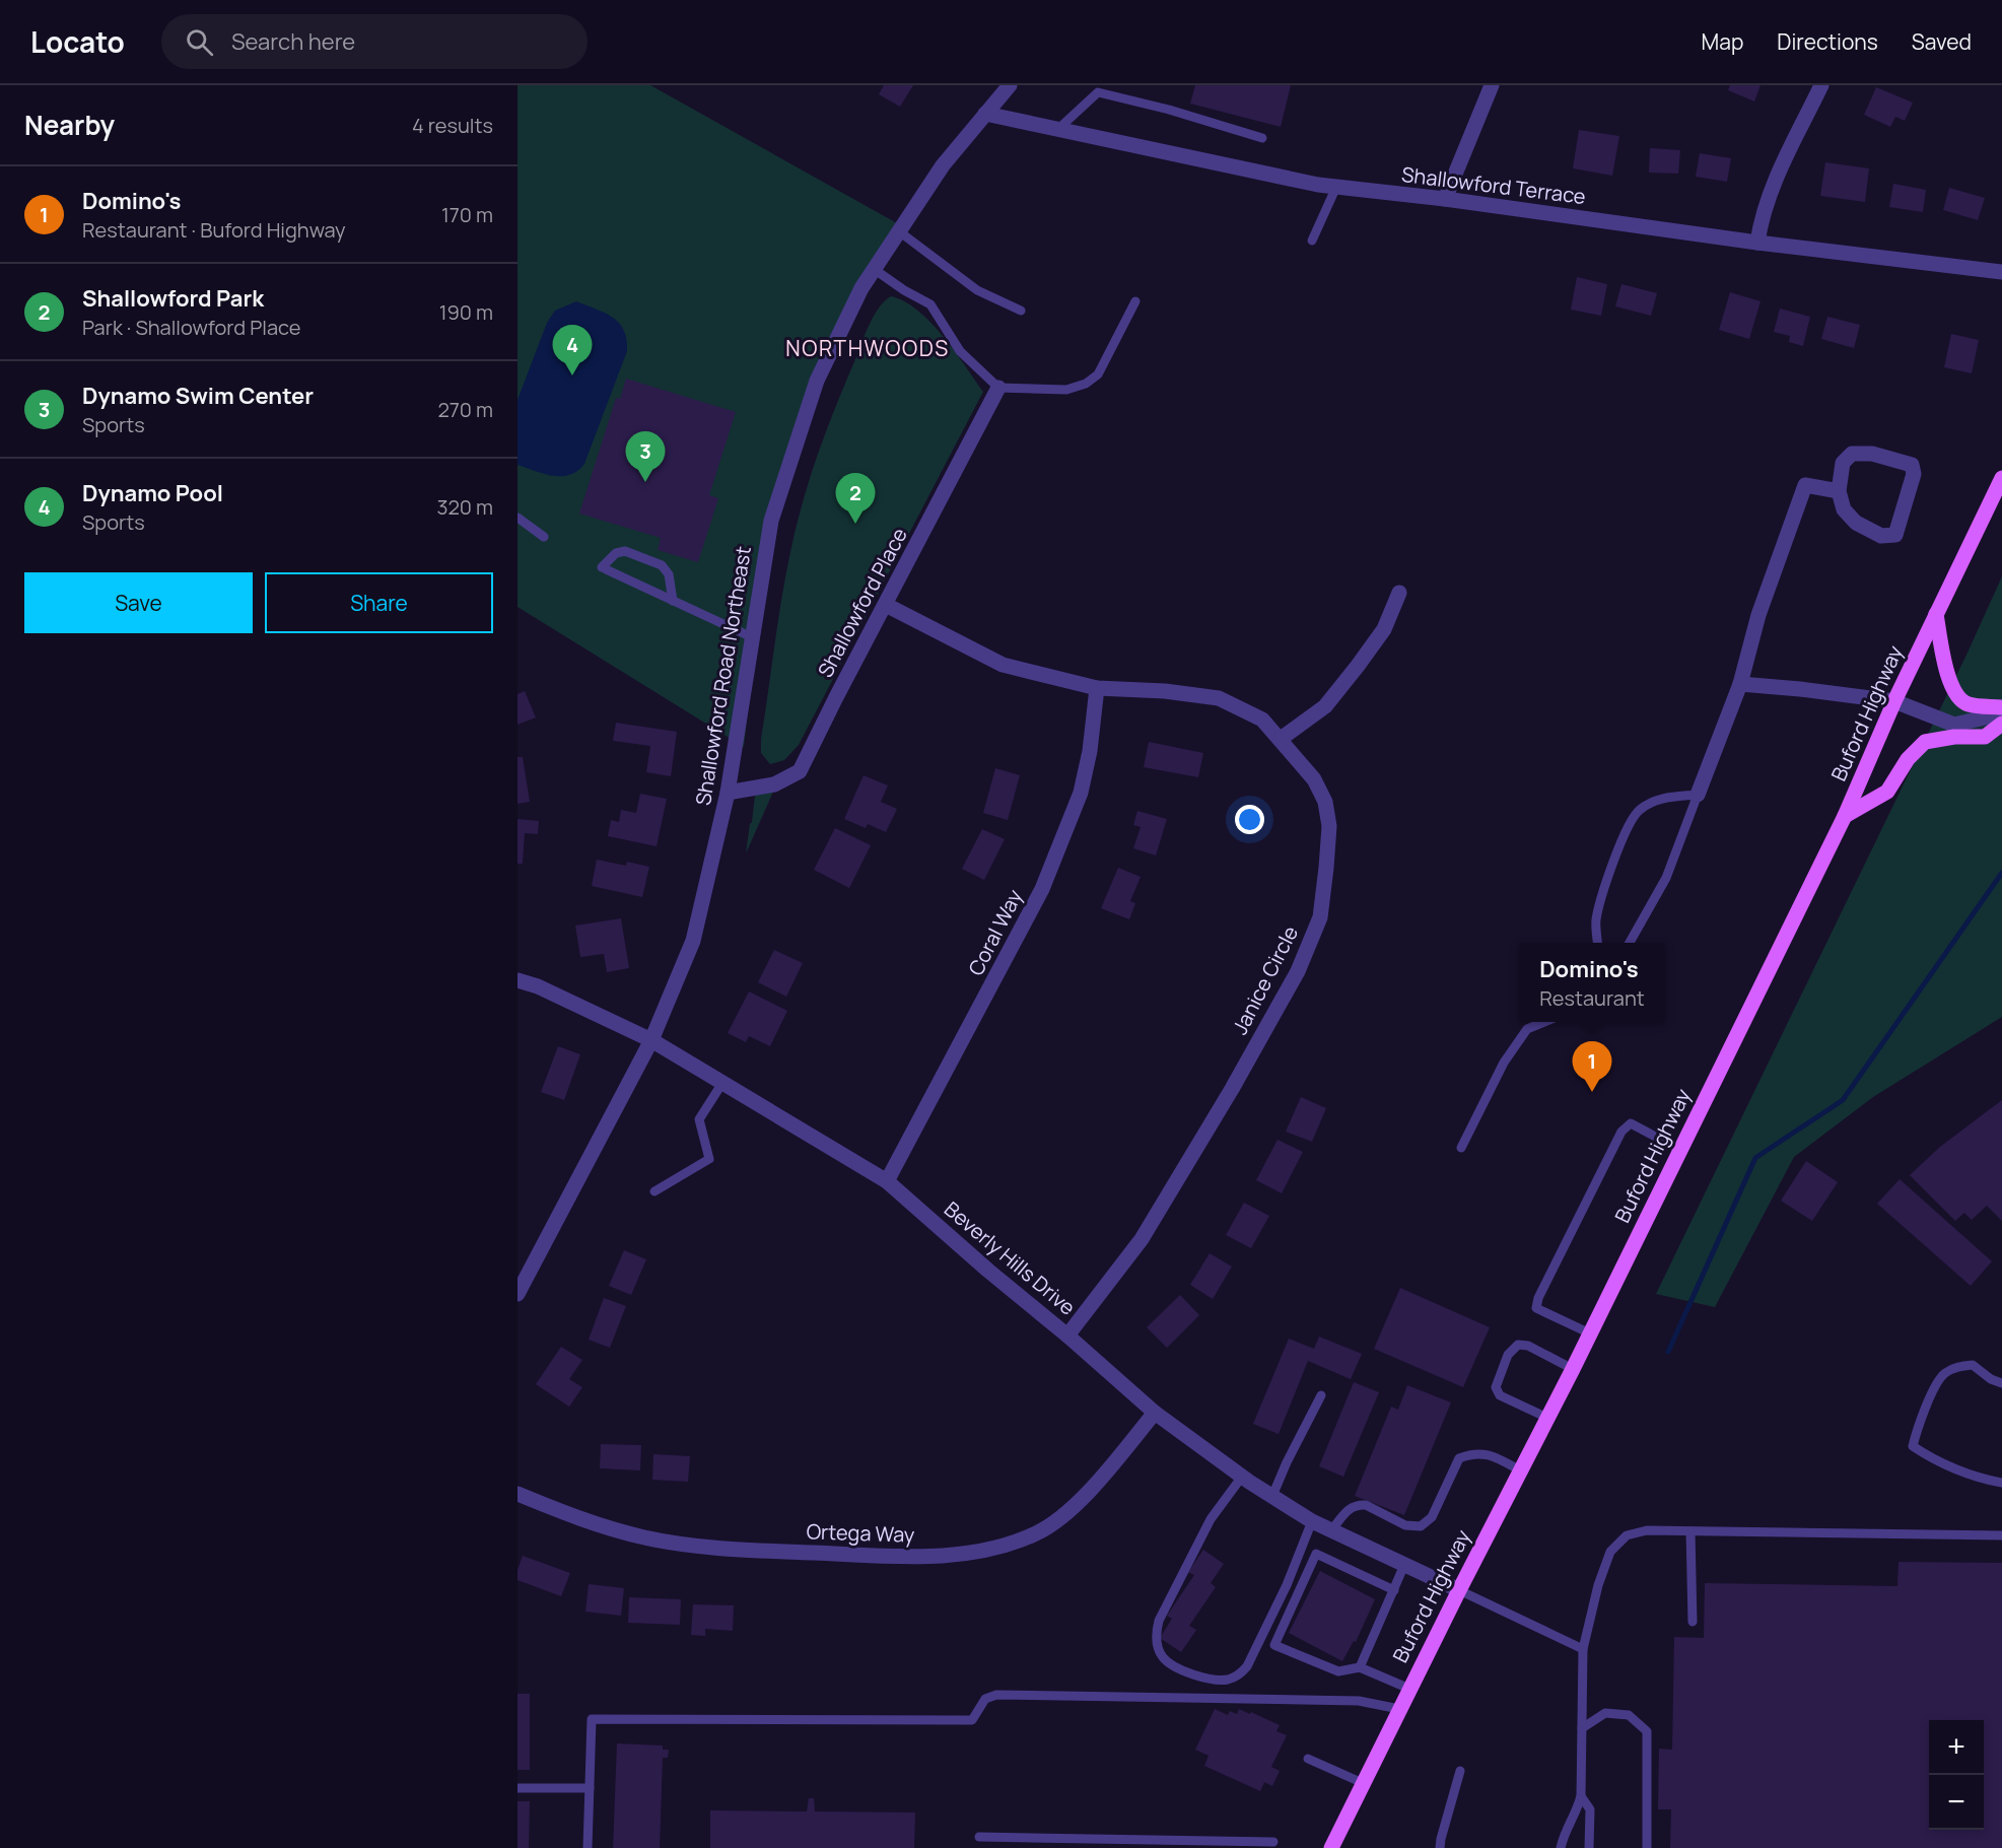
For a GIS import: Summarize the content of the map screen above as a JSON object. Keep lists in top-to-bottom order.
{
  "streets": {
    "main road": ["Buford Highway"],
    "street": [
      "Shallowford Terrace",
      "Shallowford Place",
      "Shallowford Road Northeast",
      "Coral Way",
      "Janice Circle",
      "Beverly Hills Drive",
      "Ortega Way"
    ]
  },
  "crossings": [
    ["Shallowford Terrace", "Shallowford Road Northeast"],
    ["Shallowford Place", "Shallowford Road Northeast"],
    ["Shallowford Place", "Janice Circle"],
    ["Shallowford Road Northeast", "Beverly Hills Drive"],
    ["Buford Highway", "Beverly Hills Drive"],
    ["Coral Way", "Janice Circle"],
    ["Coral Way", "Beverly Hills Drive"],
    ["Janice Circle", "Beverly Hills Drive"],
    ["Beverly Hills Drive", "Ortega Way"]
  ],
  "districts": ["NORTHWOODS"],
  "page": {
    "header": "Locato",
    "search": "Search here",
    "nav": ["Map", "Directions", "Saved"],
    "heading": ["Nearby", "4 results"],
    "list": [
      {
        "mark": "1",
        "name": "Domino's",
        "note": "Restaurant · Buford Highway",
        "value": "170 m"
      },
      {
        "mark": "2",
        "name": "Shallowford Park",
        "note": "Park · Shallowford Place",
        "value": "190 m"
      },
      {
        "mark": "3",
        "name": "Dynamo Swim Center",
        "note": "Sports",
        "value": "270 m"
      },
      {
        "mark": "4",
        "name": "Dynamo Pool",
        "note": "Sports",
        "value": "320 m"
      }
    ],
    "pins": [
      "4",
      "3",
      "2",
      "1"
    ],
    "buttons": ["Save", "Share"],
    "popup": ["Domino's", "Restaurant"],
    "map_buttons": ["+", "−"]
  }
}
